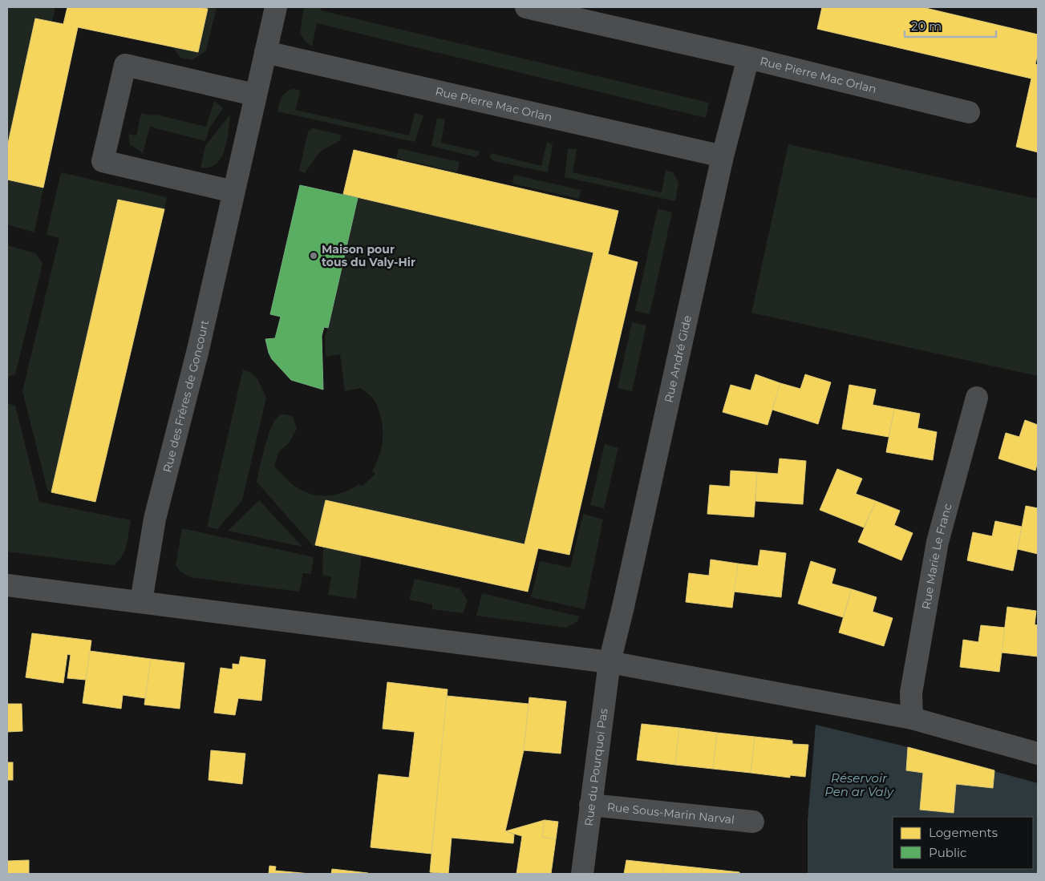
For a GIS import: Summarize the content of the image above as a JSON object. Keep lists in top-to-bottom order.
{
  "streets": {
    "street": [
      "Rue Pierre Mac Orlan",
      "Rue André Gide",
      "Rue des Frères de Goncourt",
      "Rue Marie Le Franc",
      "Rue du Pourquoi Pas",
      "Rue Sous-Marin Narval"
    ]
  },
  "crossings": [
    ["Rue Pierre Mac Orlan", "Rue André Gide"],
    ["Rue Pierre Mac Orlan", "Rue des Frères de Goncourt"],
    ["Rue André Gide", "Rue du Pourquoi Pas"],
    ["Rue du Pourquoi Pas", "Rue Sous-Marin Narval"]
  ],
  "water": ["Réservoir Pen ar Valy"],
  "places": ["Maison pour tous du Valy-Hir"],
  "legend": ["Logements", "Public"],
  "scale_bar": "20 m"
}
